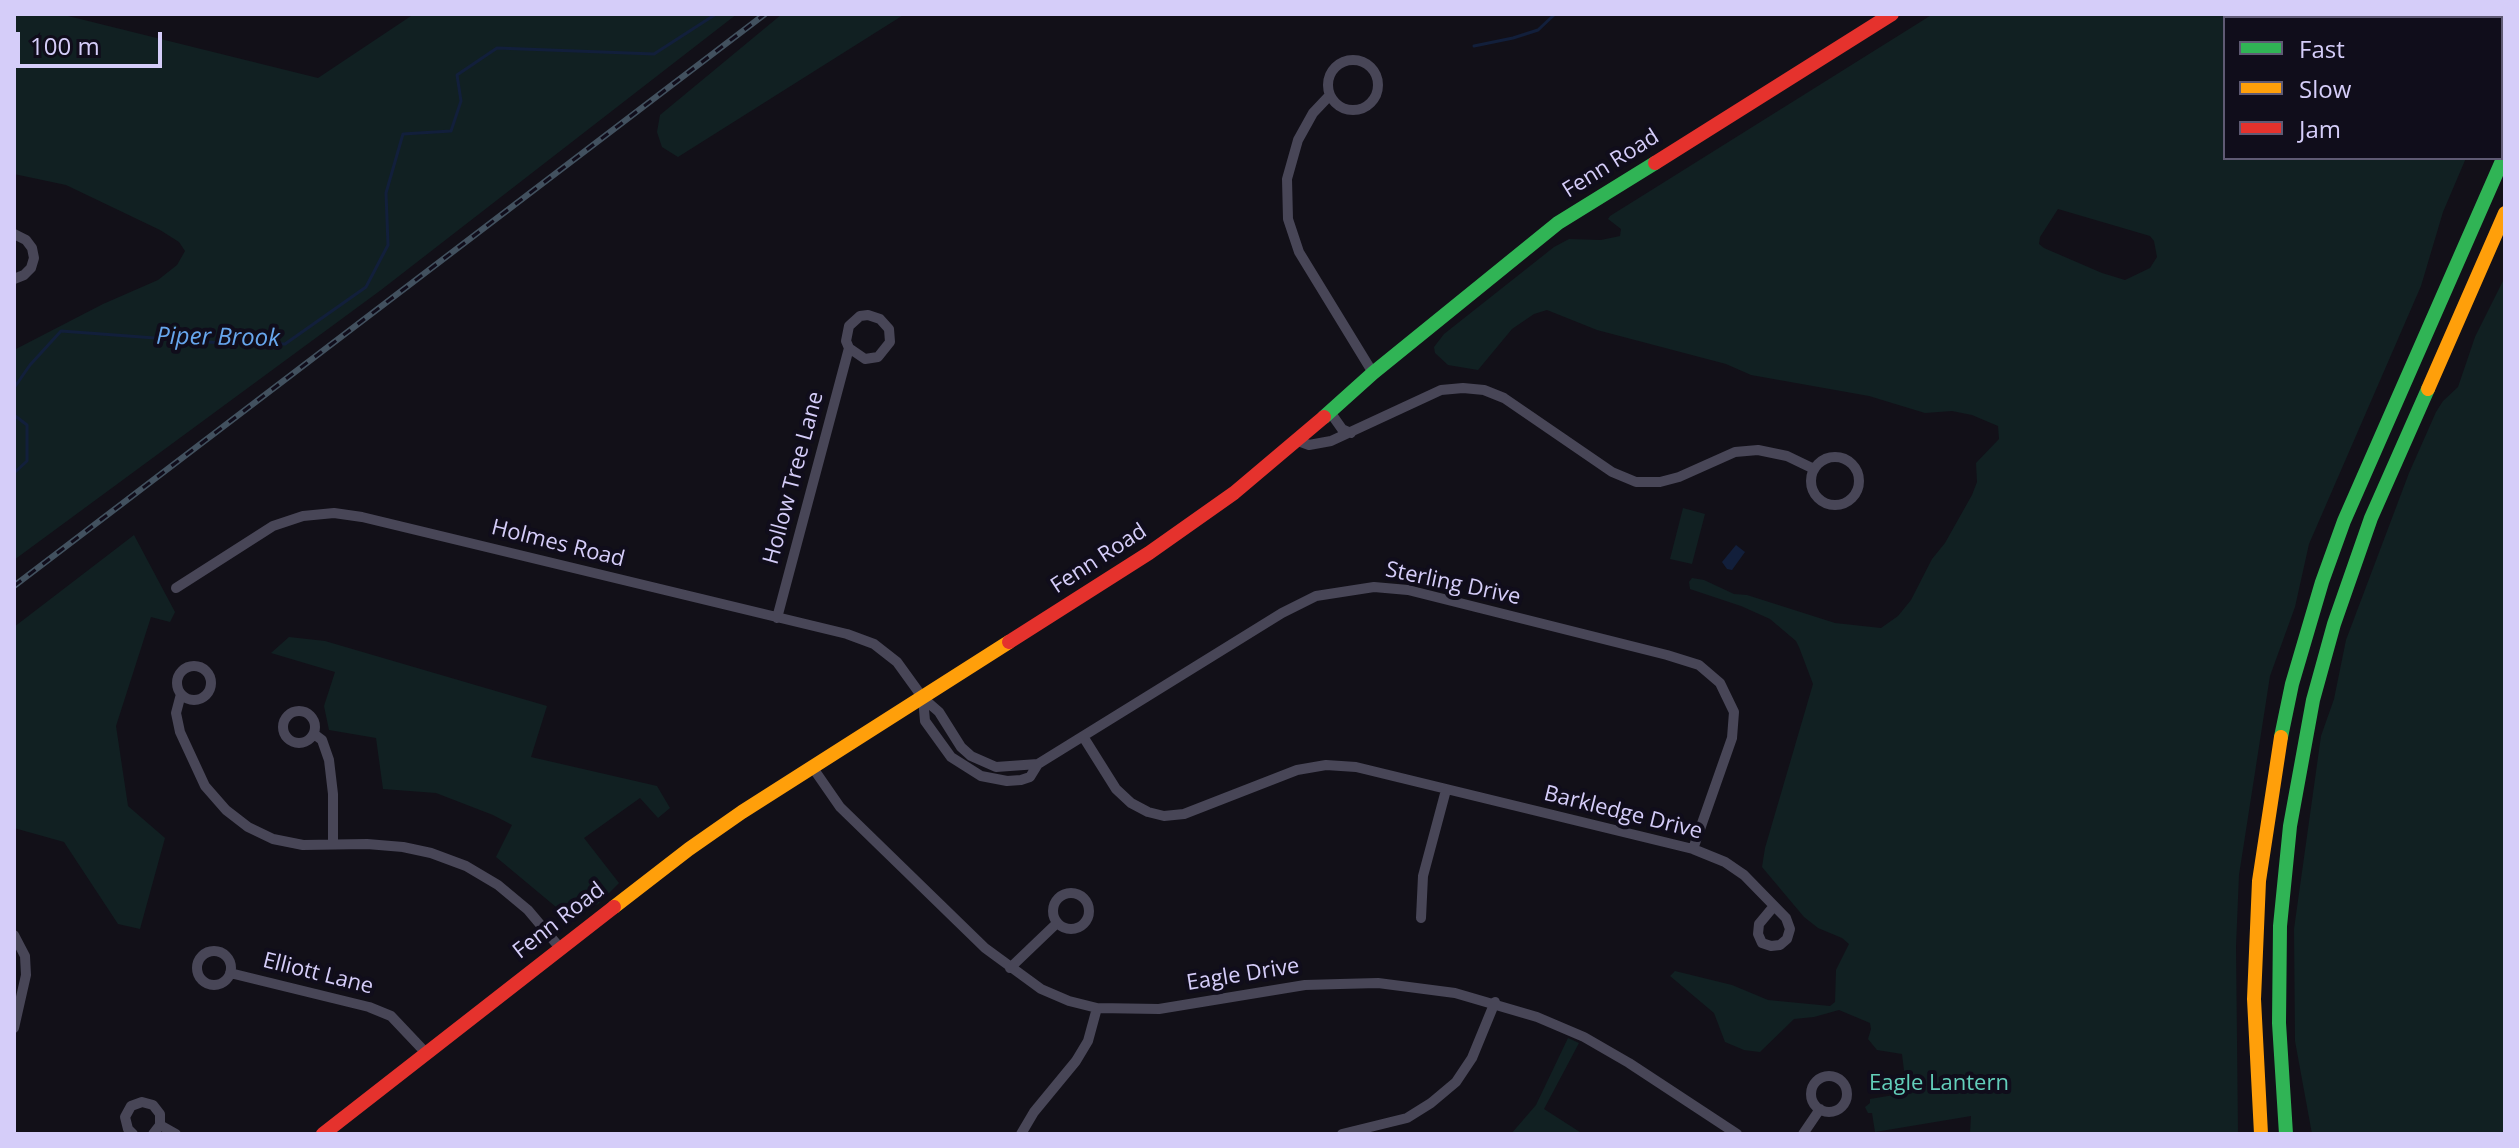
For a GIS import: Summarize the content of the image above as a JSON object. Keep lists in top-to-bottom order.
{
  "streets": {
    "main road": ["Fenn Road"],
    "street": [
      "Hollow Tree Lane",
      "Holmes Road",
      "Sterling Drive",
      "Barkledge Drive",
      "Elliott Lane",
      "Eagle Drive"
    ]
  },
  "crossings": [
    ["Fenn Road", "Holmes Road"],
    ["Fenn Road", "Sterling Drive"],
    ["Fenn Road", "Elliott Lane"],
    ["Fenn Road", "Eagle Drive"],
    ["Hollow Tree Lane", "Holmes Road"],
    ["Holmes Road", "Sterling Drive"],
    ["Sterling Drive", "Barkledge Drive"]
  ],
  "water": ["Piper Brook"],
  "parks": ["Eagle Lantern"],
  "legend": ["Fast", "Slow", "Jam"],
  "scale_bar": "100 m"
}
